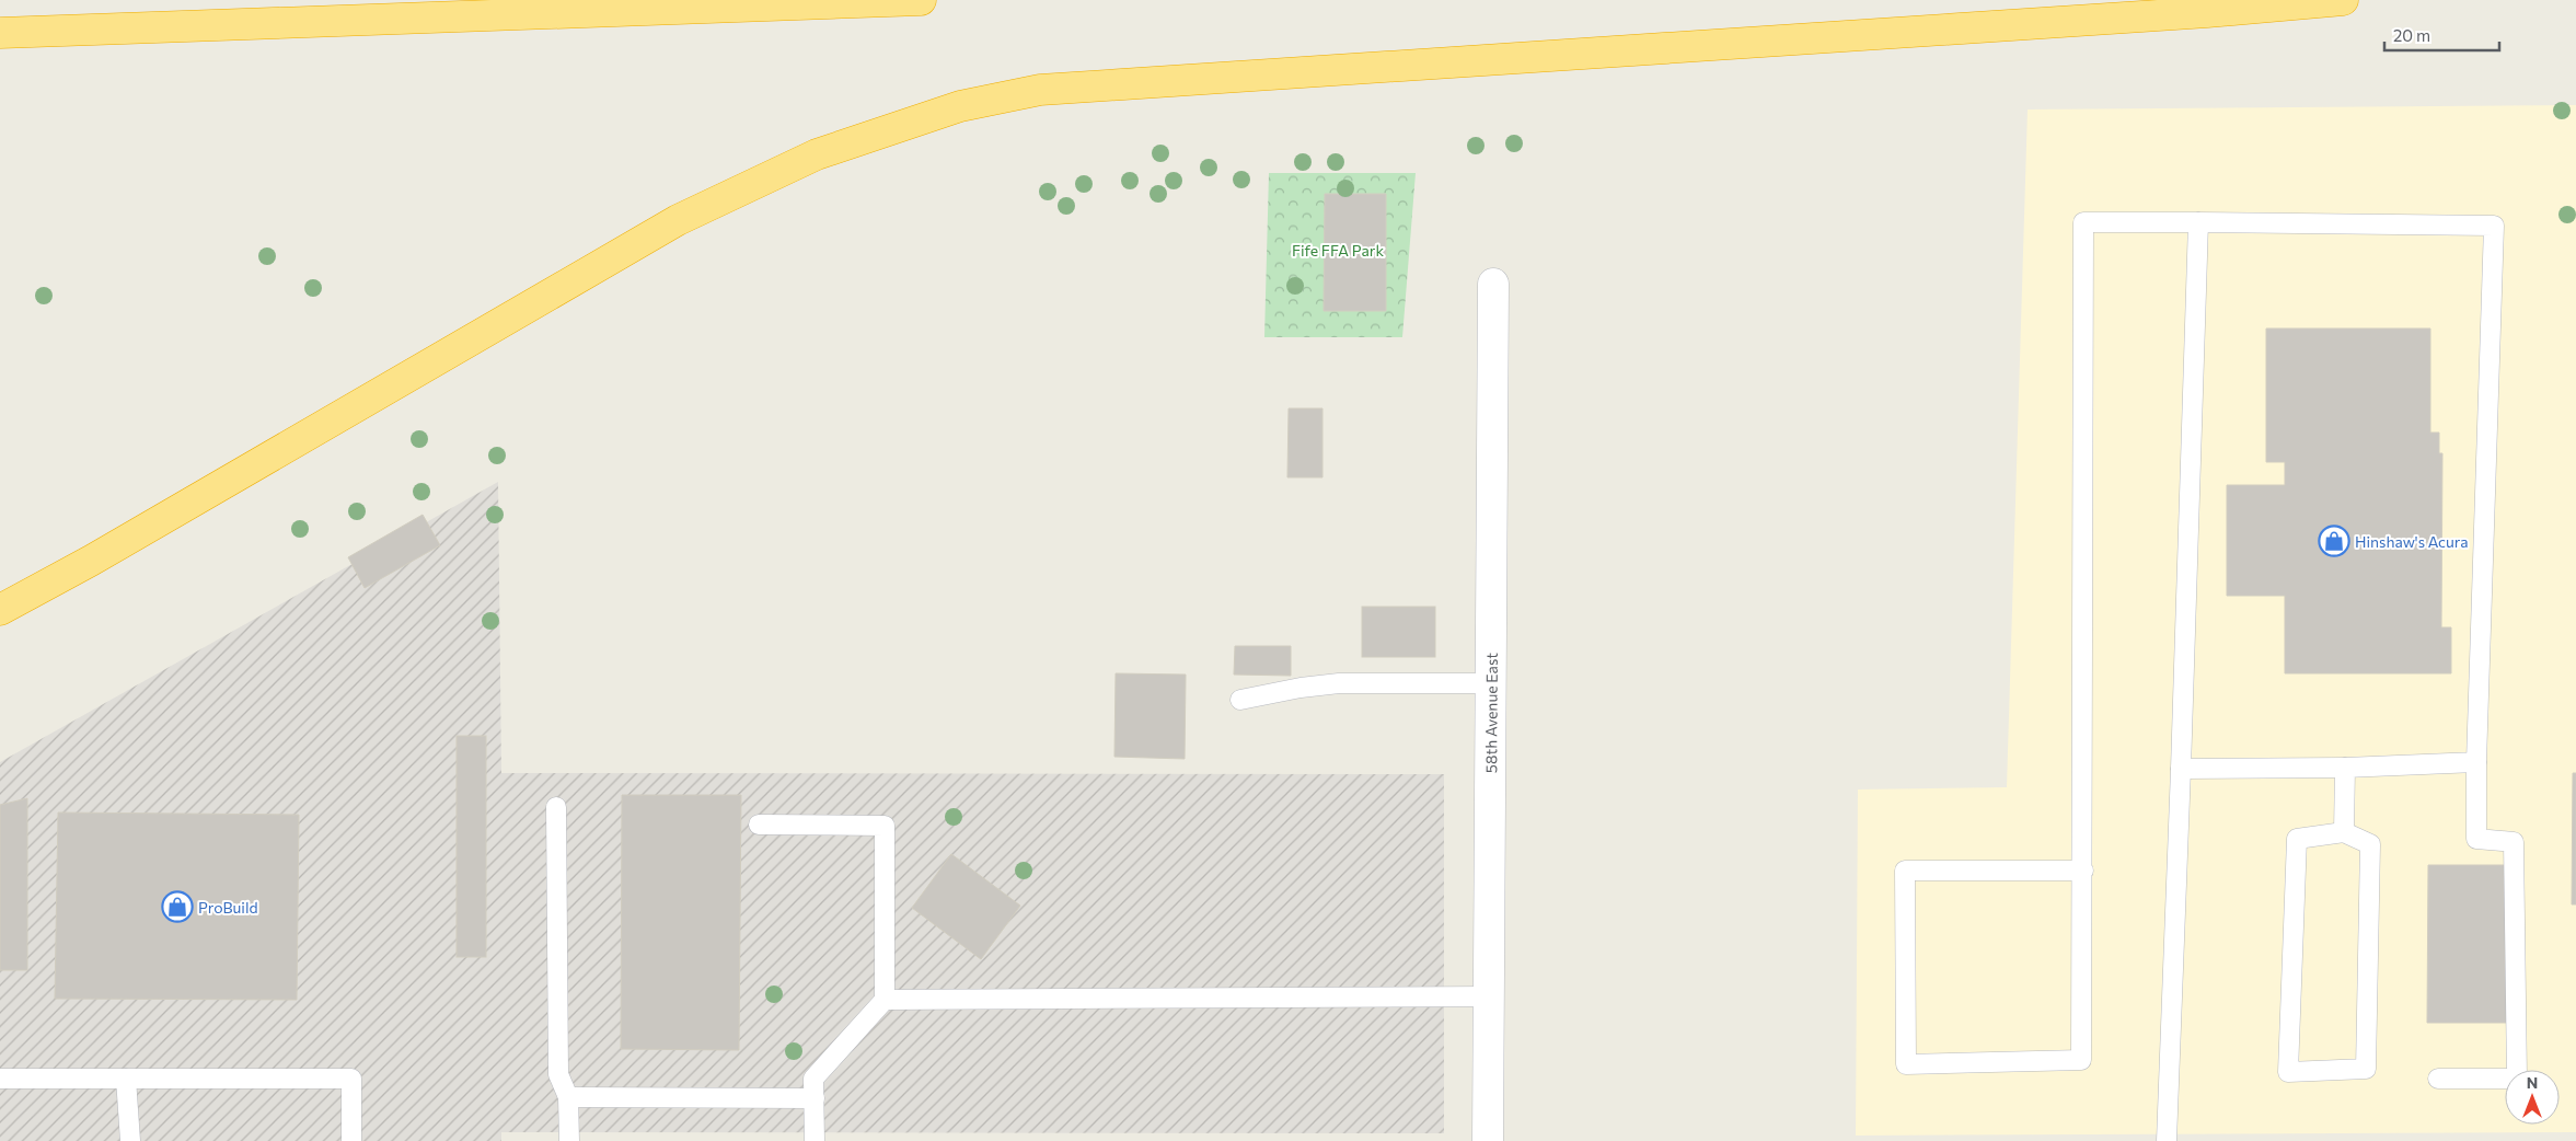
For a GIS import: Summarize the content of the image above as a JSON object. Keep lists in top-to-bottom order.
{
  "streets": {
    "street": ["58th Avenue East"]
  },
  "parks": ["Fife FFA Park"],
  "places": {
    "shop": ["Hinshaw's Acura", "ProBuild"]
  },
  "scale_bar": "20 m",
  "north": "top"
}
